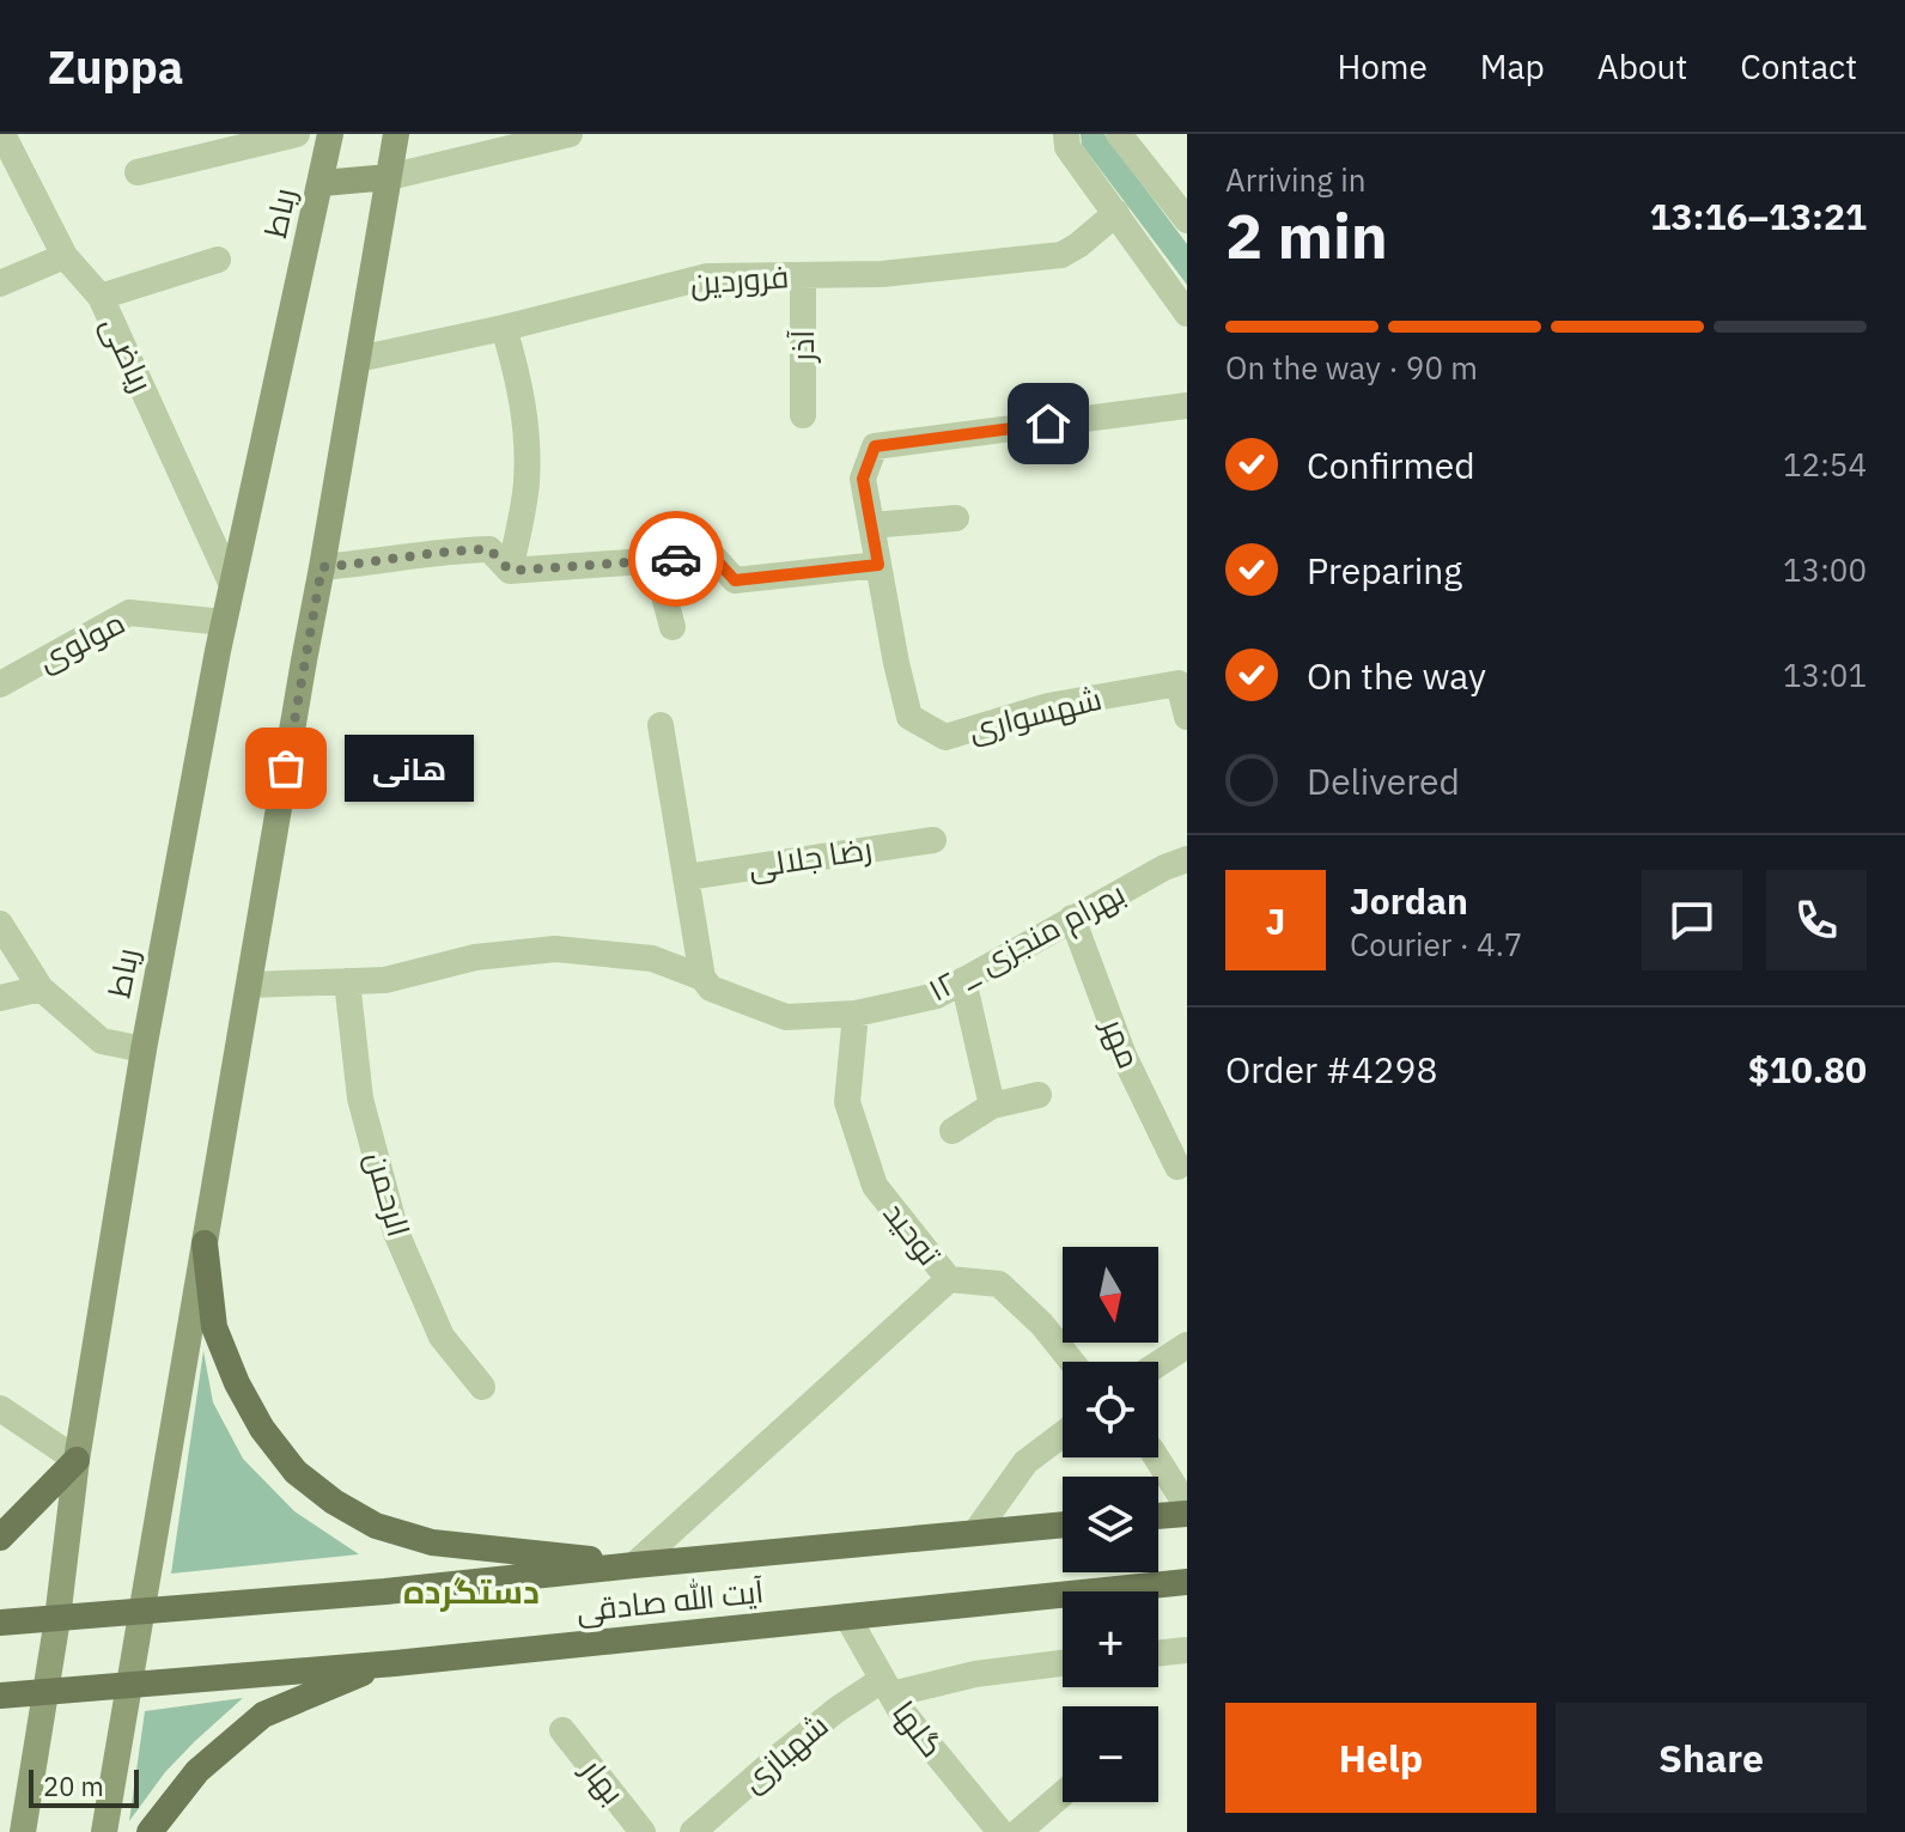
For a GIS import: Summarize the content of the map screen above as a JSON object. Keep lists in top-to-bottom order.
{
  "streets": {
    "main road": ["رباط", "آیت الله صادقی"],
    "street": [
      "فروردین",
      "آذر",
      "ریاضی",
      "مولوی",
      "شهسواری",
      "رضا جلالی",
      "۱۲ _ بهرام منجزی",
      "مهر",
      "الرحمن",
      "توحید",
      "گلها",
      "شهبازی",
      "بهار"
    ]
  },
  "crossings": [
    ["رباط", "ریاضی"],
    ["رباط", "مولوی"],
    ["رباط", "آیت الله صادقی"],
    ["فروردین", "آذر"],
    ["۱۲ _ بهرام منجزی", "مهر"],
    ["۱۲ _ بهرام منجزی", "الرحمن"],
    ["۱۲ _ بهرام منجزی", "توحید"],
    ["آیت الله صادقی", "گلها"],
    ["گلها", "شهبازی"]
  ],
  "districts": ["دستگرده"],
  "places": ["هانی"],
  "scale_bar": "20 m",
  "north": "bottom",
  "page": {
    "header": "Zuppa",
    "nav": [
      "Home",
      "Map",
      "About",
      "Contact"
    ],
    "heading": ["2 min", "Arriving in", "13:16–13:21"],
    "panel": [
      "Jordan",
      "Courier · 4.7",
      "Order #4298",
      "$10.80"
    ],
    "bar": "On the way · 90 m",
    "list": [
      ["Confirmed", "12:54"],
      ["Preparing", "13:00"],
      ["On the way", "13:01"],
      "Delivered"
    ],
    "bubble": "هانی",
    "round": "J",
    "map_buttons": ["+", "−"],
    "buttons": ["Help", "Share"],
    "scale": "20 m"
  }
}
